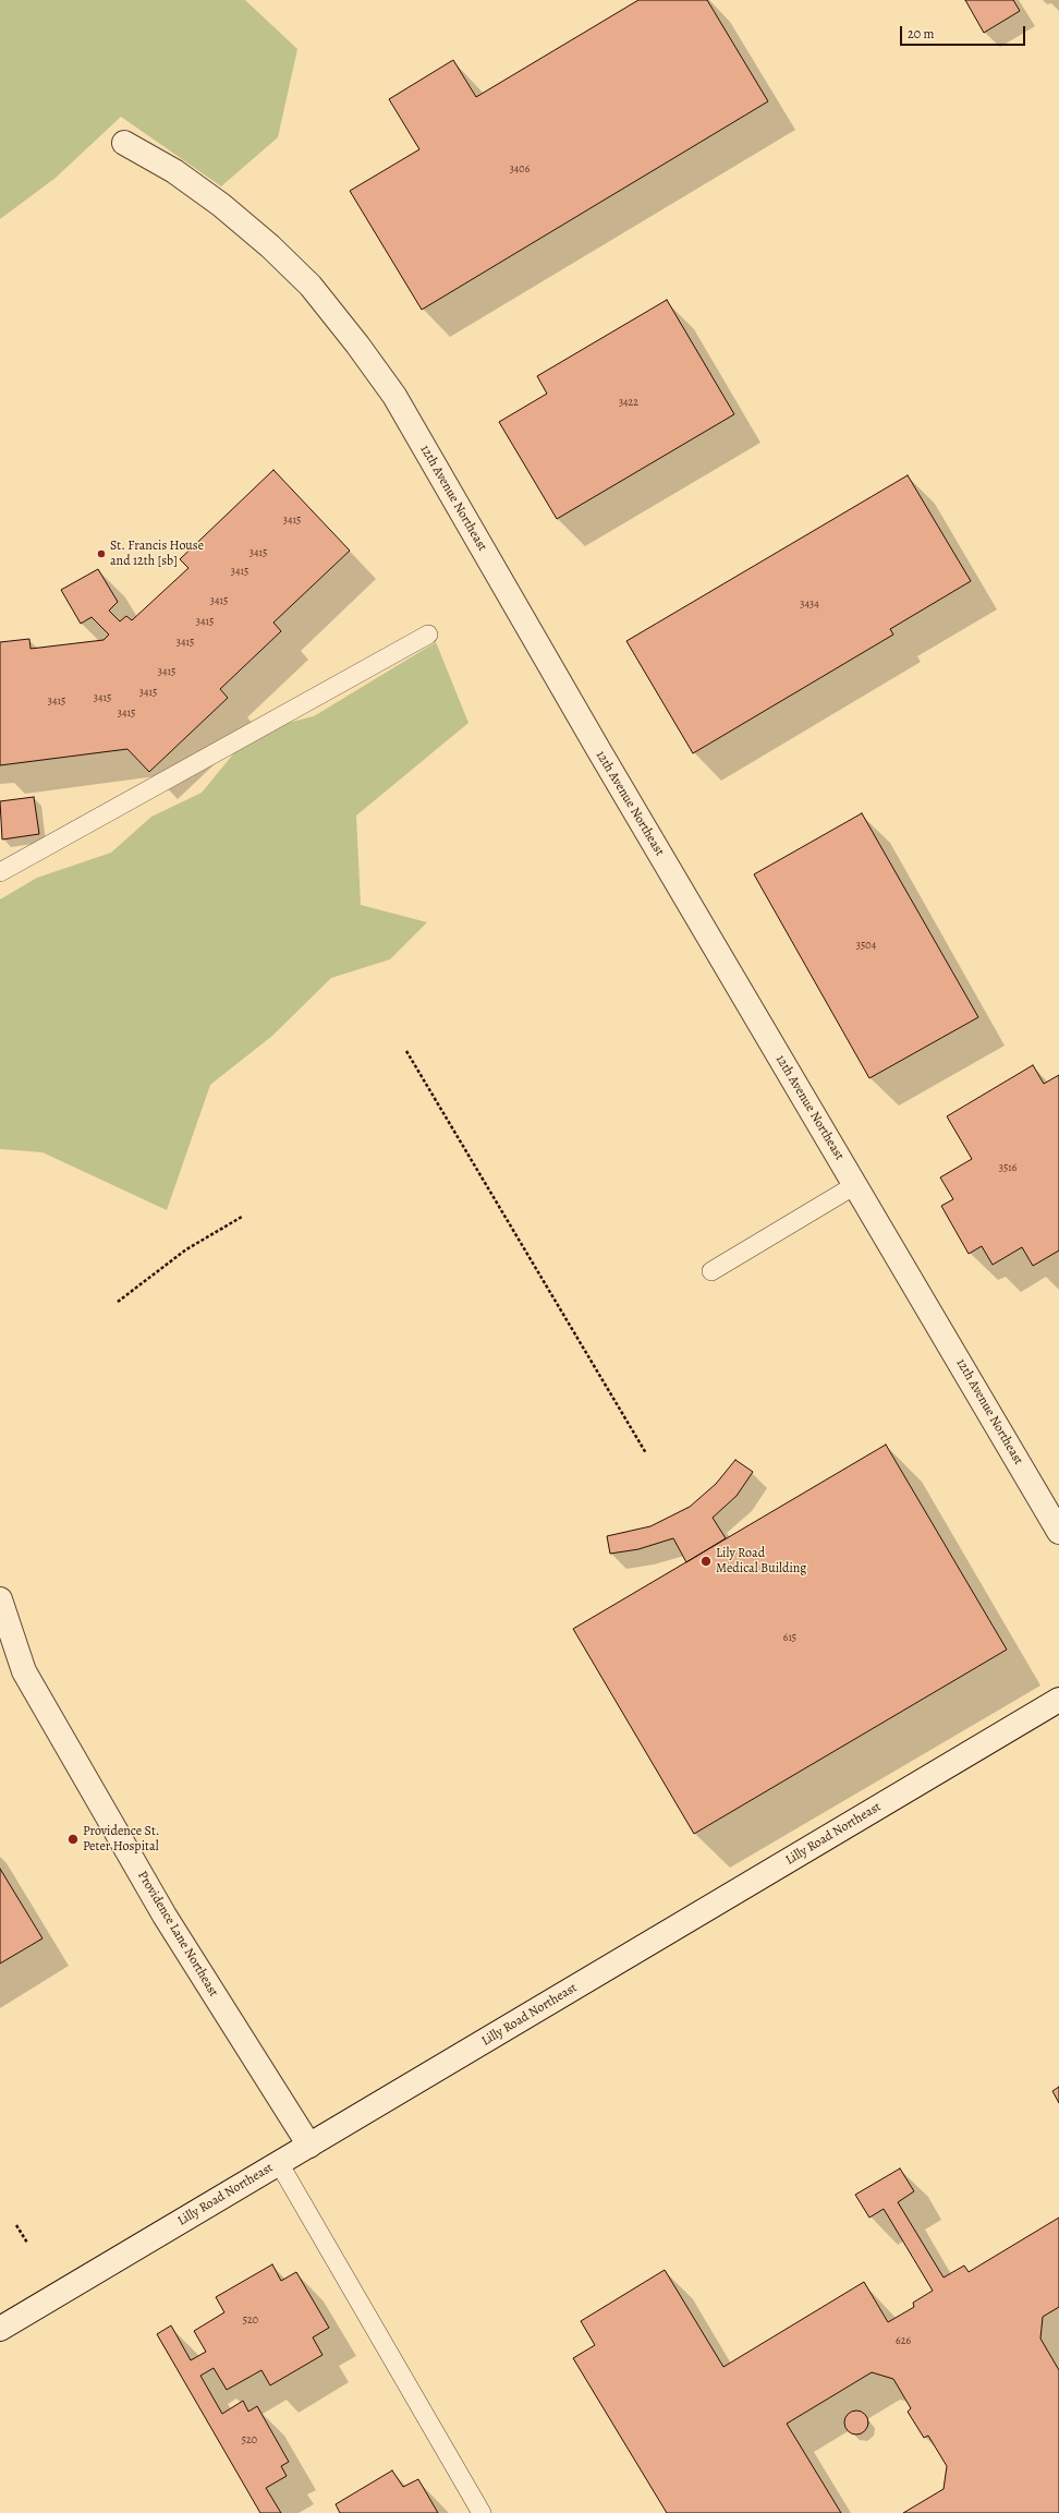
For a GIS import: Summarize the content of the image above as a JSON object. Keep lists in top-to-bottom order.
{
  "streets": {
    "street": ["12th Avenue Northeast", "Lilly Road Northeast", "Providence Lane Northeast"]
  },
  "crossings": [
    ["Lilly Road Northeast", "Providence Lane Northeast"]
  ],
  "places": ["St. Francis House and 12th [sb]", "Lily Road Medical Building", "Providence St. Peter Hospital"],
  "house_numbers": [
    "3406",
    "3422",
    "3415",
    "3415",
    "3415",
    "3415",
    "3434",
    "3415",
    "3415",
    "3415",
    "3415",
    "3415",
    "3415",
    "3415",
    "3504",
    "3516",
    "615",
    "520",
    "626",
    "520"
  ],
  "scale_bar": "20 m"
}
